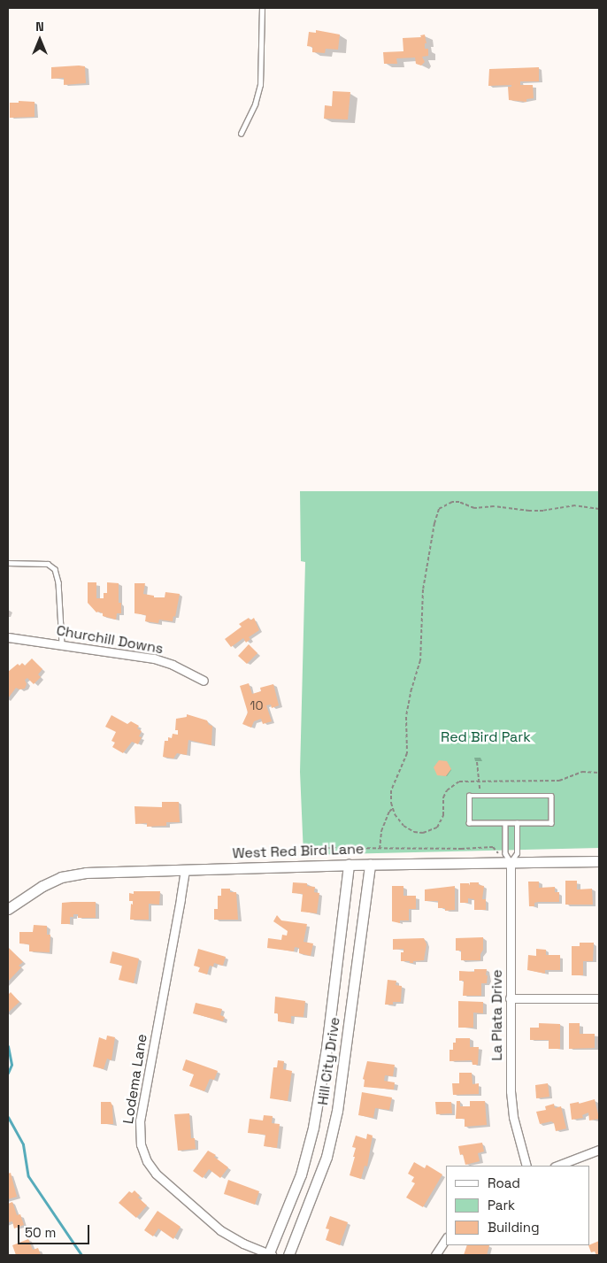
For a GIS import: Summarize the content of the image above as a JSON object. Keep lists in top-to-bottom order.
{
  "streets": {
    "street": [
      "Churchill Downs",
      "West Red Bird Lane",
      "La Plata Drive",
      "Hill City Drive",
      "Lodema Lane"
    ]
  },
  "crossings": [
    ["West Red Bird Lane", "La Plata Drive"],
    ["West Red Bird Lane", "Hill City Drive"],
    ["West Red Bird Lane", "Lodema Lane"],
    ["Hill City Drive", "Lodema Lane"]
  ],
  "parks": ["Red Bird Park"],
  "house_numbers": ["10"],
  "legend": ["Road", "Park", "Building"],
  "scale_bar": "50 m",
  "north": "top"
}
